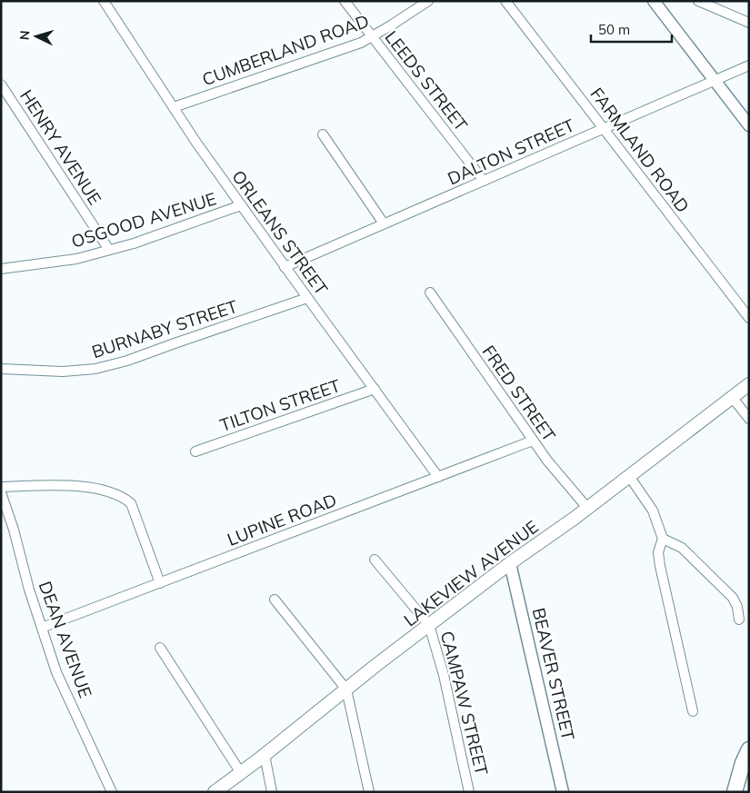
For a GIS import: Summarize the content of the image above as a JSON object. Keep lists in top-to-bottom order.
{
  "streets": {
    "main road": ["LAKEVIEW AVENUE"],
    "street": [
      "CUMBERLAND ROAD",
      "LEEDS STREET",
      "HENRY AVENUE",
      "FARMLAND ROAD",
      "DALTON STREET",
      "OSGOOD AVENUE",
      "ORLEANS STREET",
      "BURNABY STREET",
      "FRED STREET",
      "TILTON STREET",
      "LUPINE ROAD",
      "DEAN AVENUE",
      "BEAVER STREET",
      "CAMPAW STREET"
    ]
  },
  "crossings": [
    ["CUMBERLAND ROAD", "LEEDS STREET"],
    ["CUMBERLAND ROAD", "ORLEANS STREET"],
    ["LEEDS STREET", "DALTON STREET"],
    ["HENRY AVENUE", "OSGOOD AVENUE"],
    ["FARMLAND ROAD", "DALTON STREET"],
    ["DALTON STREET", "ORLEANS STREET"],
    ["OSGOOD AVENUE", "ORLEANS STREET"],
    ["ORLEANS STREET", "BURNABY STREET"],
    ["ORLEANS STREET", "TILTON STREET"],
    ["ORLEANS STREET", "LUPINE ROAD"],
    ["FRED STREET", "LUPINE ROAD"],
    ["FRED STREET", "LAKEVIEW AVENUE"],
    ["LUPINE ROAD", "DEAN AVENUE"],
    ["LAKEVIEW AVENUE", "BEAVER STREET"],
    ["LAKEVIEW AVENUE", "CAMPAW STREET"]
  ],
  "scale_bar": "50 m",
  "north": "left"
}
